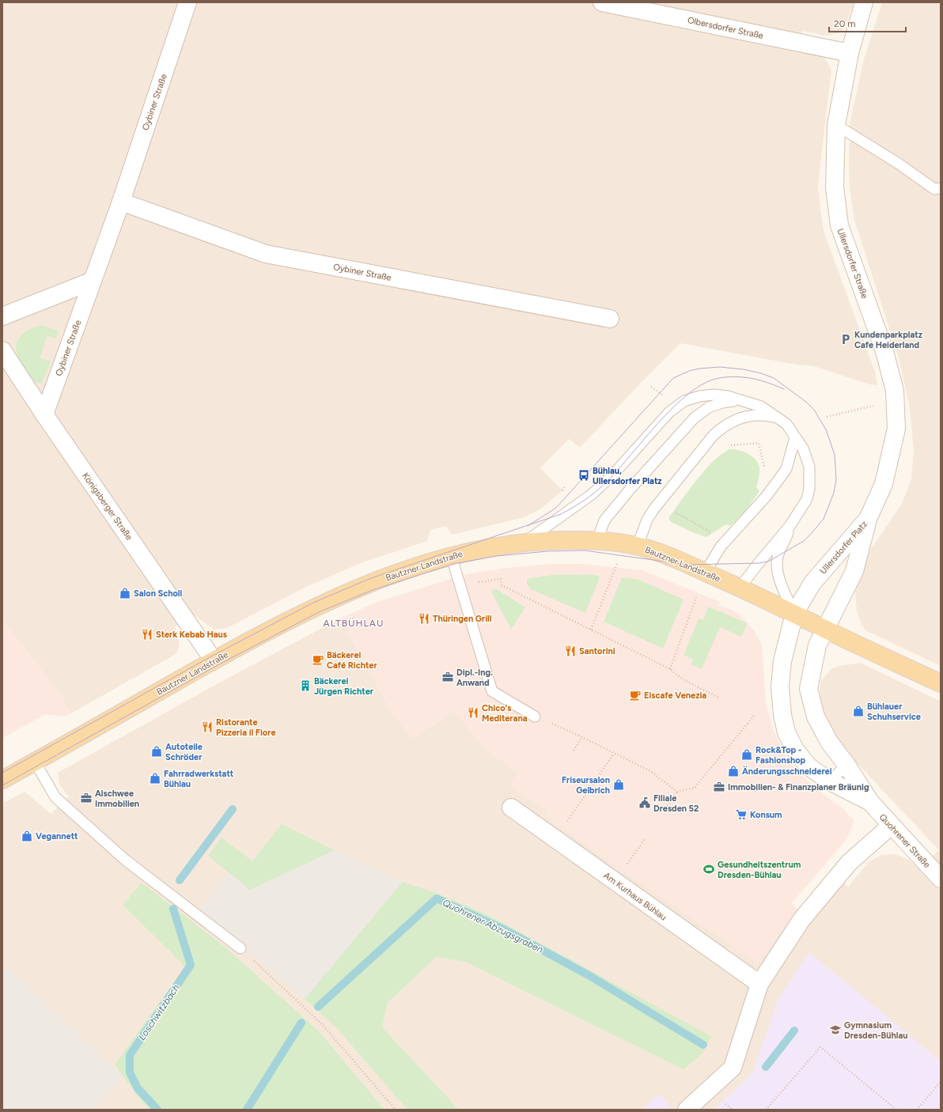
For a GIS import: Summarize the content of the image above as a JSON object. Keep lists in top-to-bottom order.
{
  "streets": {
    "main road": ["Bautzner Landstraße"],
    "street": [
      "Olbersdorfer Straße",
      "Oybiner Straße",
      "Ullersdorfer Straße",
      "Königsberger Straße",
      "Ullersdorfer Platz",
      "Quohrener Straße",
      "Am Kurhaus Bühlau"
    ]
  },
  "crossings": [
    ["Olbersdorfer Straße", "Ullersdorfer Straße"],
    ["Oybiner Straße", "Königsberger Straße"],
    ["Ullersdorfer Straße", "Ullersdorfer Platz"],
    ["Königsberger Straße", "Bautzner Landstraße"],
    ["Ullersdorfer Platz", "Bautzner Landstraße"],
    ["Ullersdorfer Platz", "Quohrener Straße"],
    ["Bautzner Landstraße", "Quohrener Straße"]
  ],
  "districts": ["ALTBÜHLAU"],
  "water": ["Quohrener Abzugsgraben", "Loschwitzbach"],
  "places": {
    "parking": ["Kundenparkplatz Cafe Heiderland"],
    "bus stop": ["Bühlau, Ullersdorfer Platz"],
    "shop": [
      "Salon Scholl",
      "Bühlauer Schuhservice",
      "Autoteile Schröder",
      "Rock&Top - Fashionshop",
      "Änderungsschneiderei",
      "Fahrradwerkstatt Bühlau",
      "Friseursalon Gelbrich",
      "Vegannett"
    ],
    "restaurant": [
      "Thüringen Grill",
      "Sterk Kebab Haus",
      "Santorini",
      "Chico's Mediterana",
      "Ristorante Pizzeria il Fiore"
    ],
    "cafe": ["Bäckerei Café Richter", "Eiscafe Venezia"],
    "office": ["Dipl.-Ing. Anwand", "Immobilien- & Finanzplaner Bräunig", "Alschwee Immobilien"],
    "building": ["Bäckerei Jürgen Richter"],
    "public building": ["Filiale Dresden 52"],
    "supermarket": ["Konsum"],
    "sports": ["Gesundheitszentrum Dresden-Bühlau"],
    "school or university": ["Gymnasium Dresden-Bühlau"]
  },
  "scale_bar": "20 m"
}
